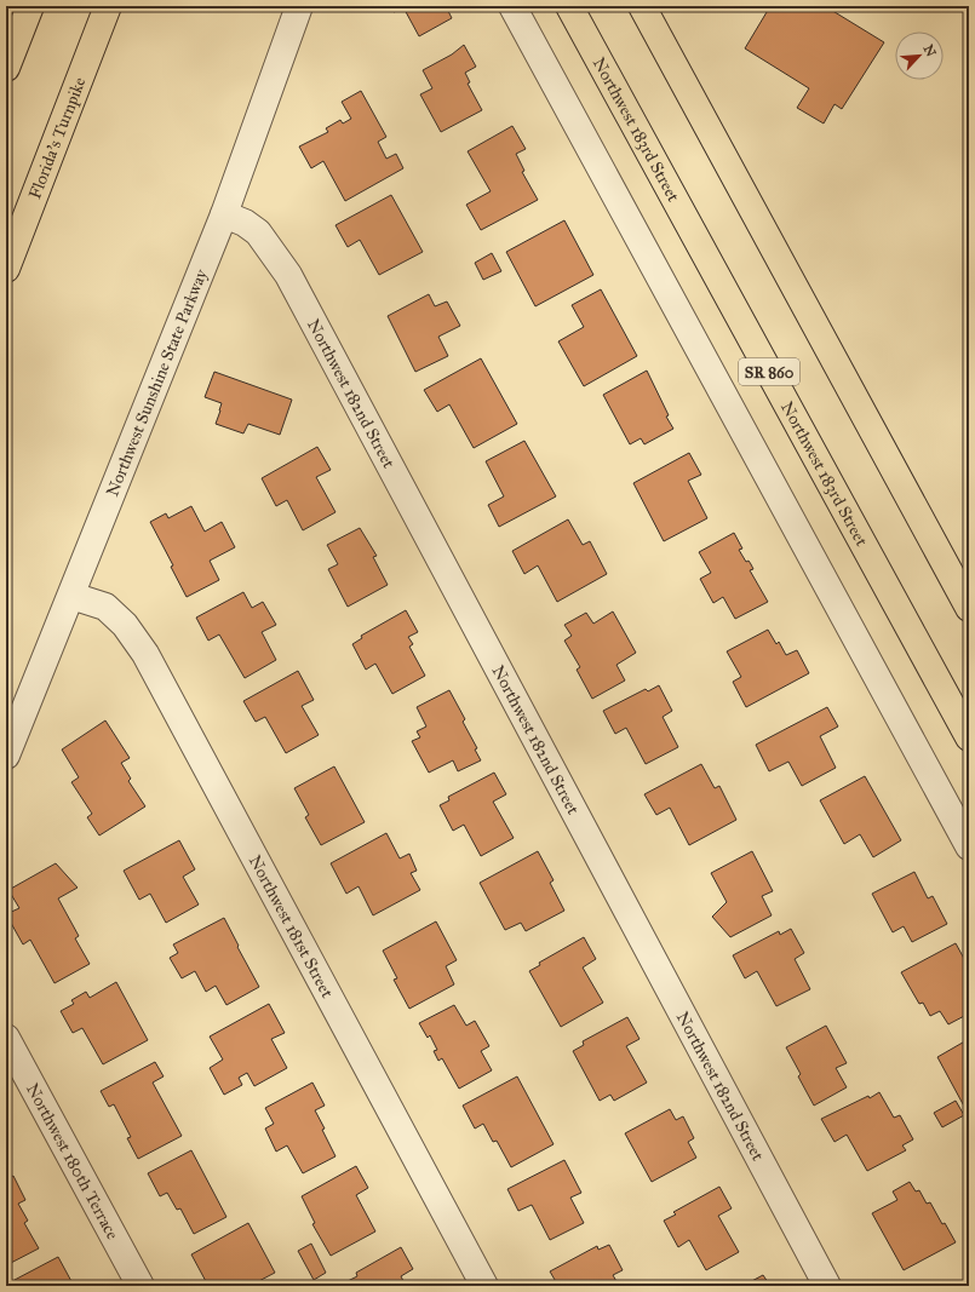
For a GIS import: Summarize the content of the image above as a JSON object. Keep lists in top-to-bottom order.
{
  "streets": {
    "main road": ["Northwest 183rd Street", "Florida's Turnpike", "SR 860"],
    "street": [
      "Northwest Sunshine State Parkway",
      "Northwest 182nd Street",
      "Northwest 181st Street",
      "Northwest 180th Terrace"
    ]
  },
  "crossings": [
    ["Northwest Sunshine State Parkway", "Northwest 182nd Street"],
    ["Northwest Sunshine State Parkway", "Northwest 181st Street"]
  ],
  "north": "top right"
}
